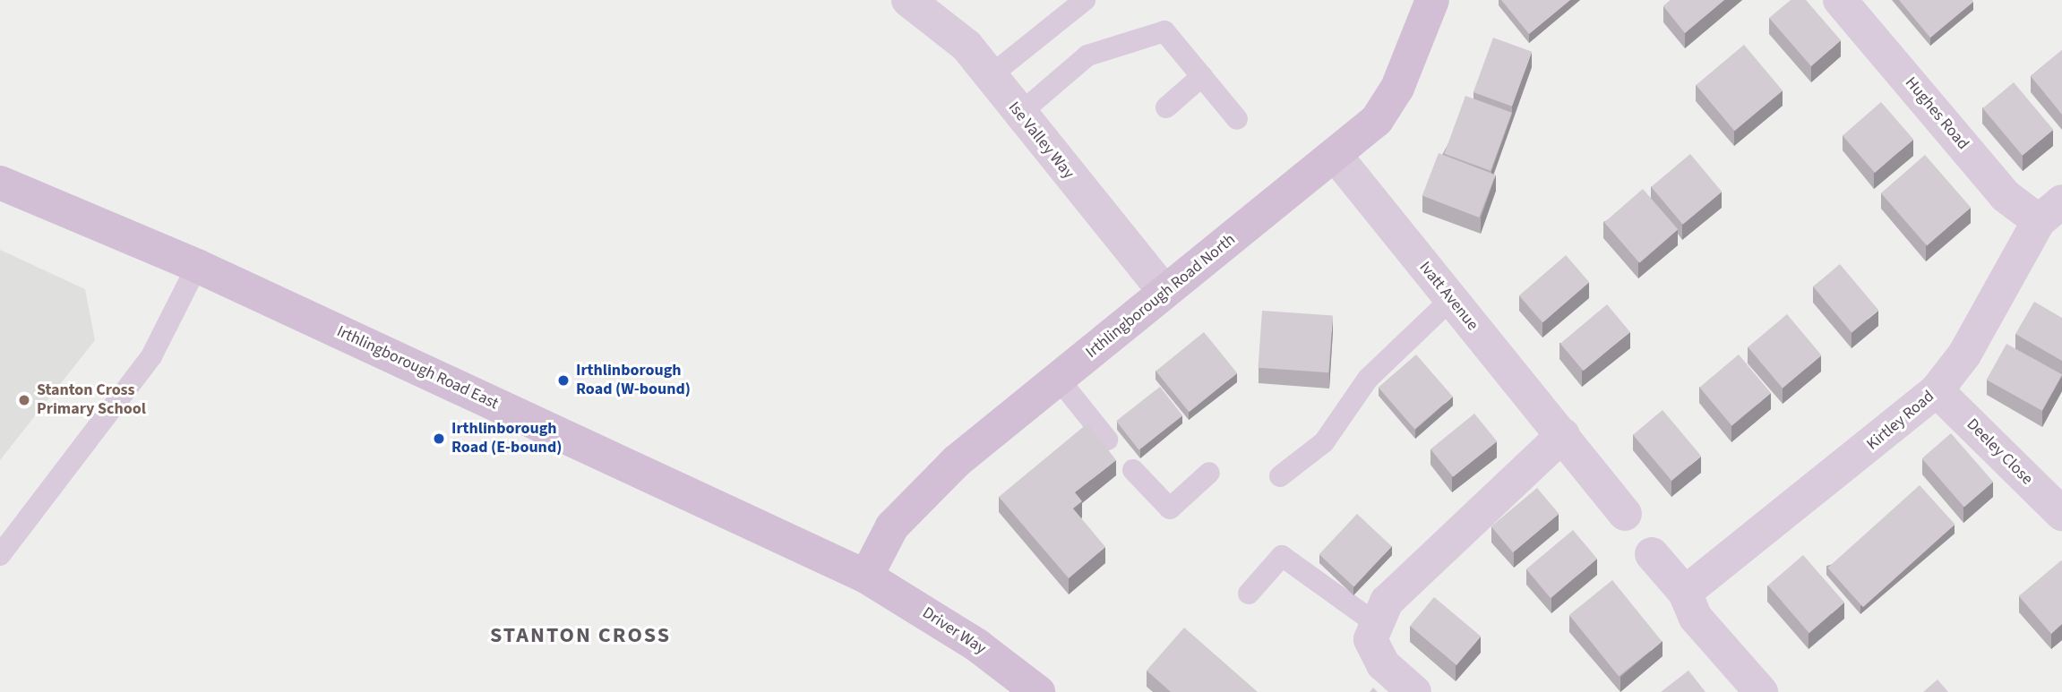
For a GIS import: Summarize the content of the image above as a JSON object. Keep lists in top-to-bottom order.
{
  "streets": {
    "main road": ["Irthlingborough Road North", "Irthlingborough Road East", "Driver Way"],
    "street": [
      "Hughes Road",
      "Ise Valley Way",
      "Ivatt Avenue",
      "Kirtley Road",
      "Deeley Close"
    ]
  },
  "crossings": [
    ["Hughes Road", "Kirtley Road"],
    ["Ise Valley Way", "Irthlingborough Road North"],
    ["Irthlingborough Road North", "Ivatt Avenue"],
    ["Irthlingborough Road North", "Irthlingborough Road East"],
    ["Irthlingborough Road North", "Driver Way"],
    ["Irthlingborough Road East", "Driver Way"],
    ["Kirtley Road", "Deeley Close"]
  ],
  "districts": ["STANTON CROSS"],
  "places": ["Irthlinborough Road (W-bound)", "Stanton Cross Primary School", "Irthlinborough Road (E-bound)"]
}
